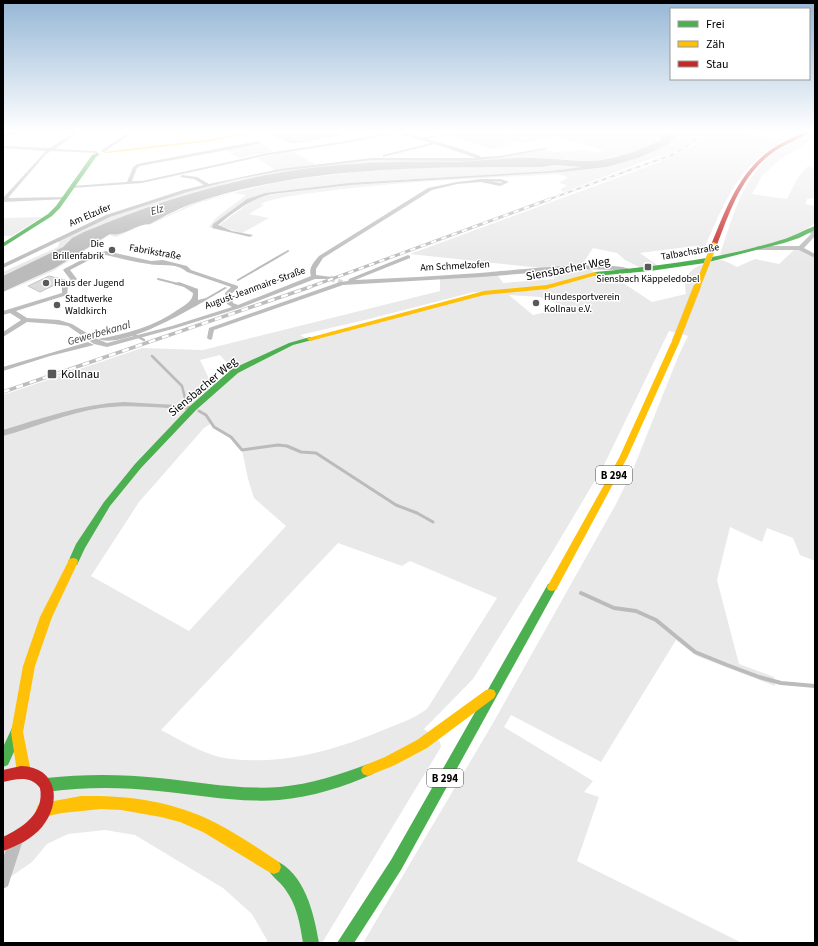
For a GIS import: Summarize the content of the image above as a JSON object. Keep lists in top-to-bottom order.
{
  "streets": {
    "main road": ["Talbachstraße", "Siensbacher Weg", "B 294"],
    "street": [
      "Am Elzufer",
      "Fabrikstraße",
      "Am Schmelzofen",
      "August-Jeanmaire-Straße"
    ]
  },
  "crossings": [
    ["Fabrikstraße", "August-Jeanmaire-Straße"],
    ["Talbachstraße", "Am Schmelzofen"],
    ["Talbachstraße", "Siensbacher Weg"]
  ],
  "water": ["Elz", "Gewerbekanal"],
  "places": {
    "other": [
      "Die Brillenfabrik",
      "Haus der Jugend",
      "Hundesportverein Kollnau e.V.",
      "Stadtwerke Waldkirch"
    ],
    "transit": ["Siensbach Käppeledobel", "Kollnau"]
  },
  "legend": ["Frei", "Zäh", "Stau"]
}
